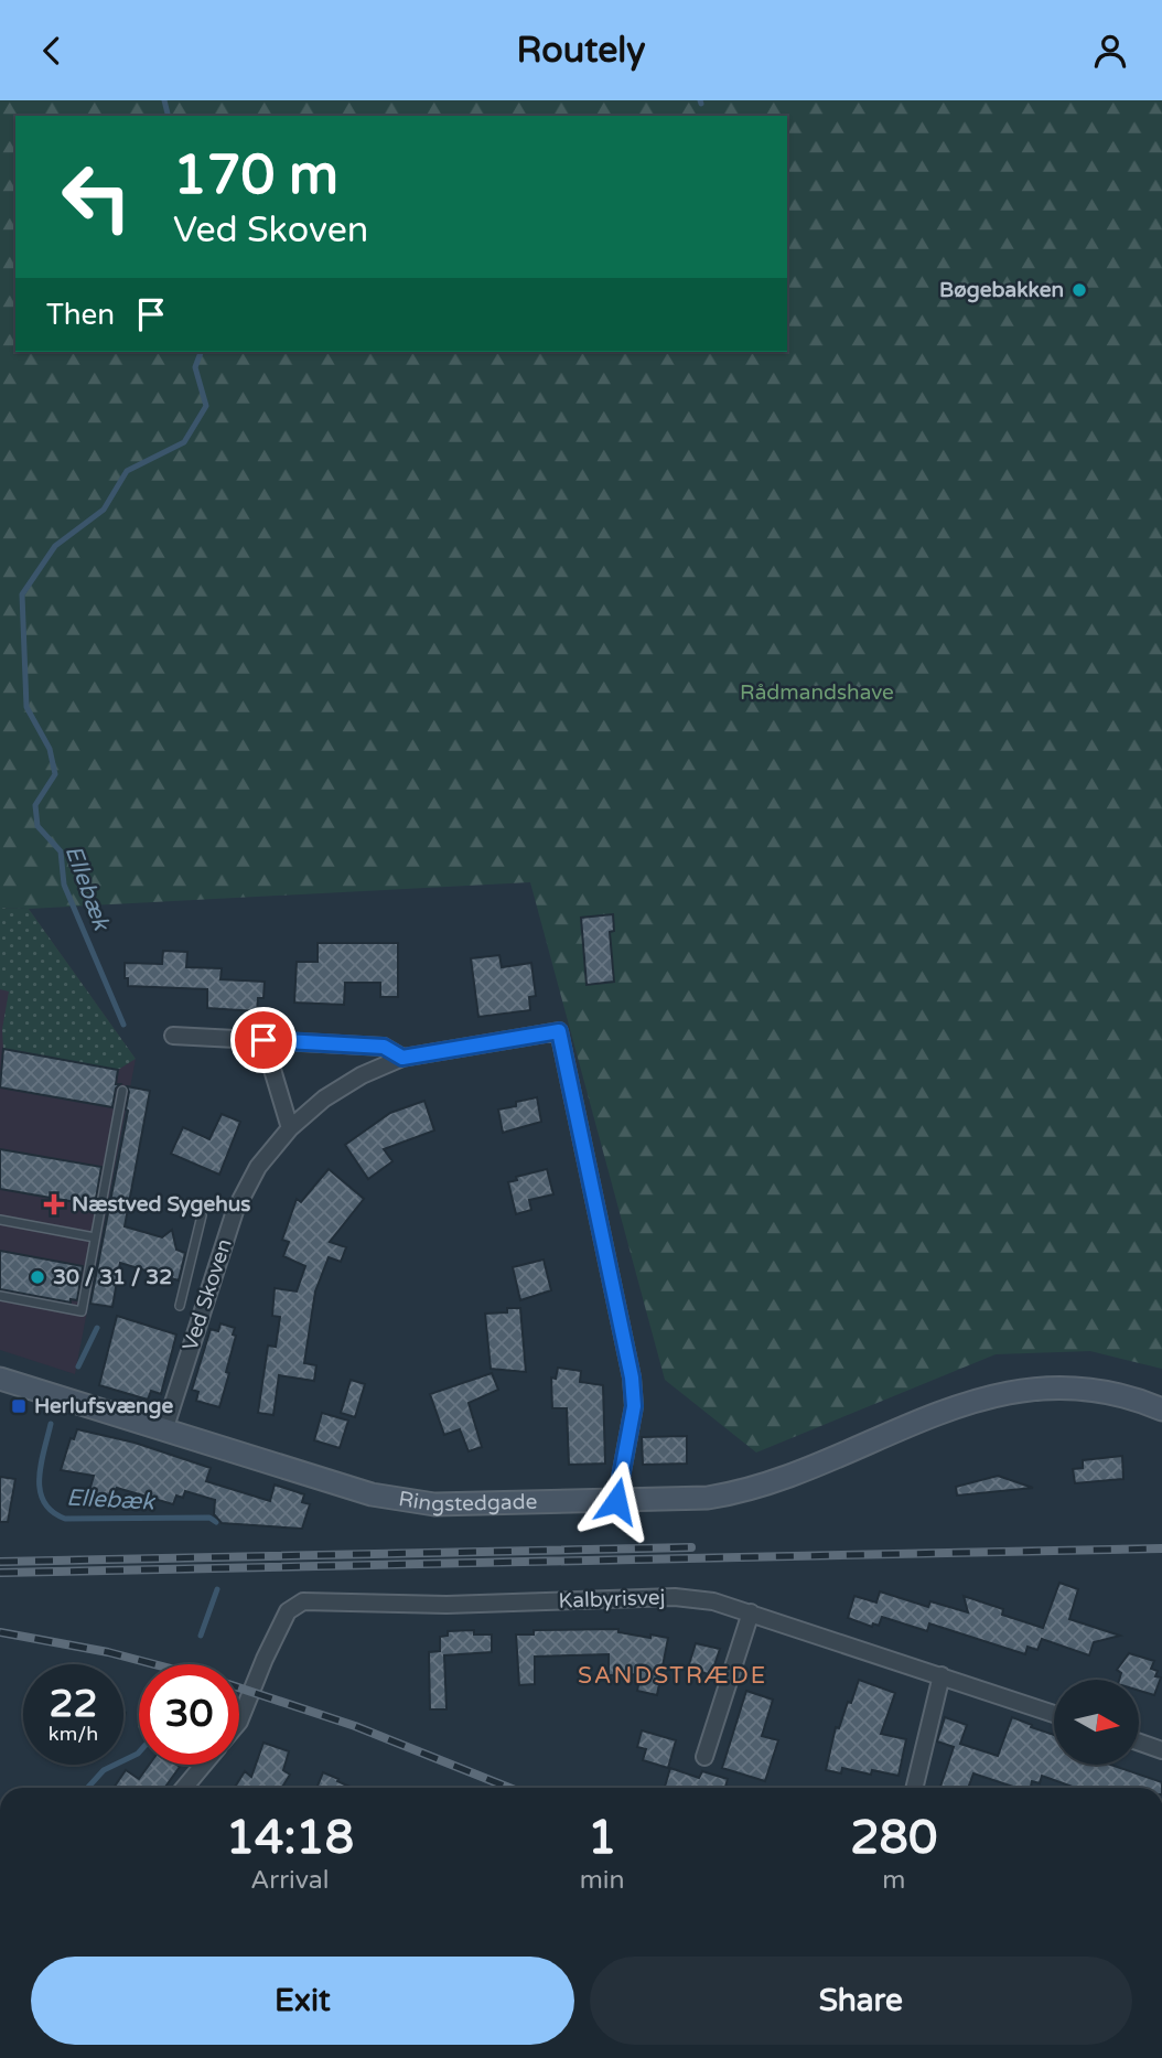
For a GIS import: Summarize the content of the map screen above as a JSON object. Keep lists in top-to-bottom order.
{
  "streets": {
    "street": ["Ved Skoven", "Ringstedgade", "Kalbyrisvej"]
  },
  "crossings": [
    ["Ved Skoven", "Ringstedgade"]
  ],
  "districts": ["SANDSTRÆDE"],
  "water": ["Ellebæk"],
  "parks": ["Rådmandshave"],
  "places": {
    "other": ["Bøgebakken", "30 / 31 / 32"],
    "health": ["Næstved Sygehus"],
    "transit": ["Herlufsvænge"]
  },
  "north": "right",
  "page": {
    "header": "Routely",
    "turn": ["170 m", "Ved Skoven"],
    "then": "Then",
    "speed": "22 km/h",
    "limit": "30",
    "eta": [
      "14:18",
      "Arrival",
      "1",
      "min",
      "280",
      "m"
    ],
    "buttons": ["Exit", "Share"]
  }
}
